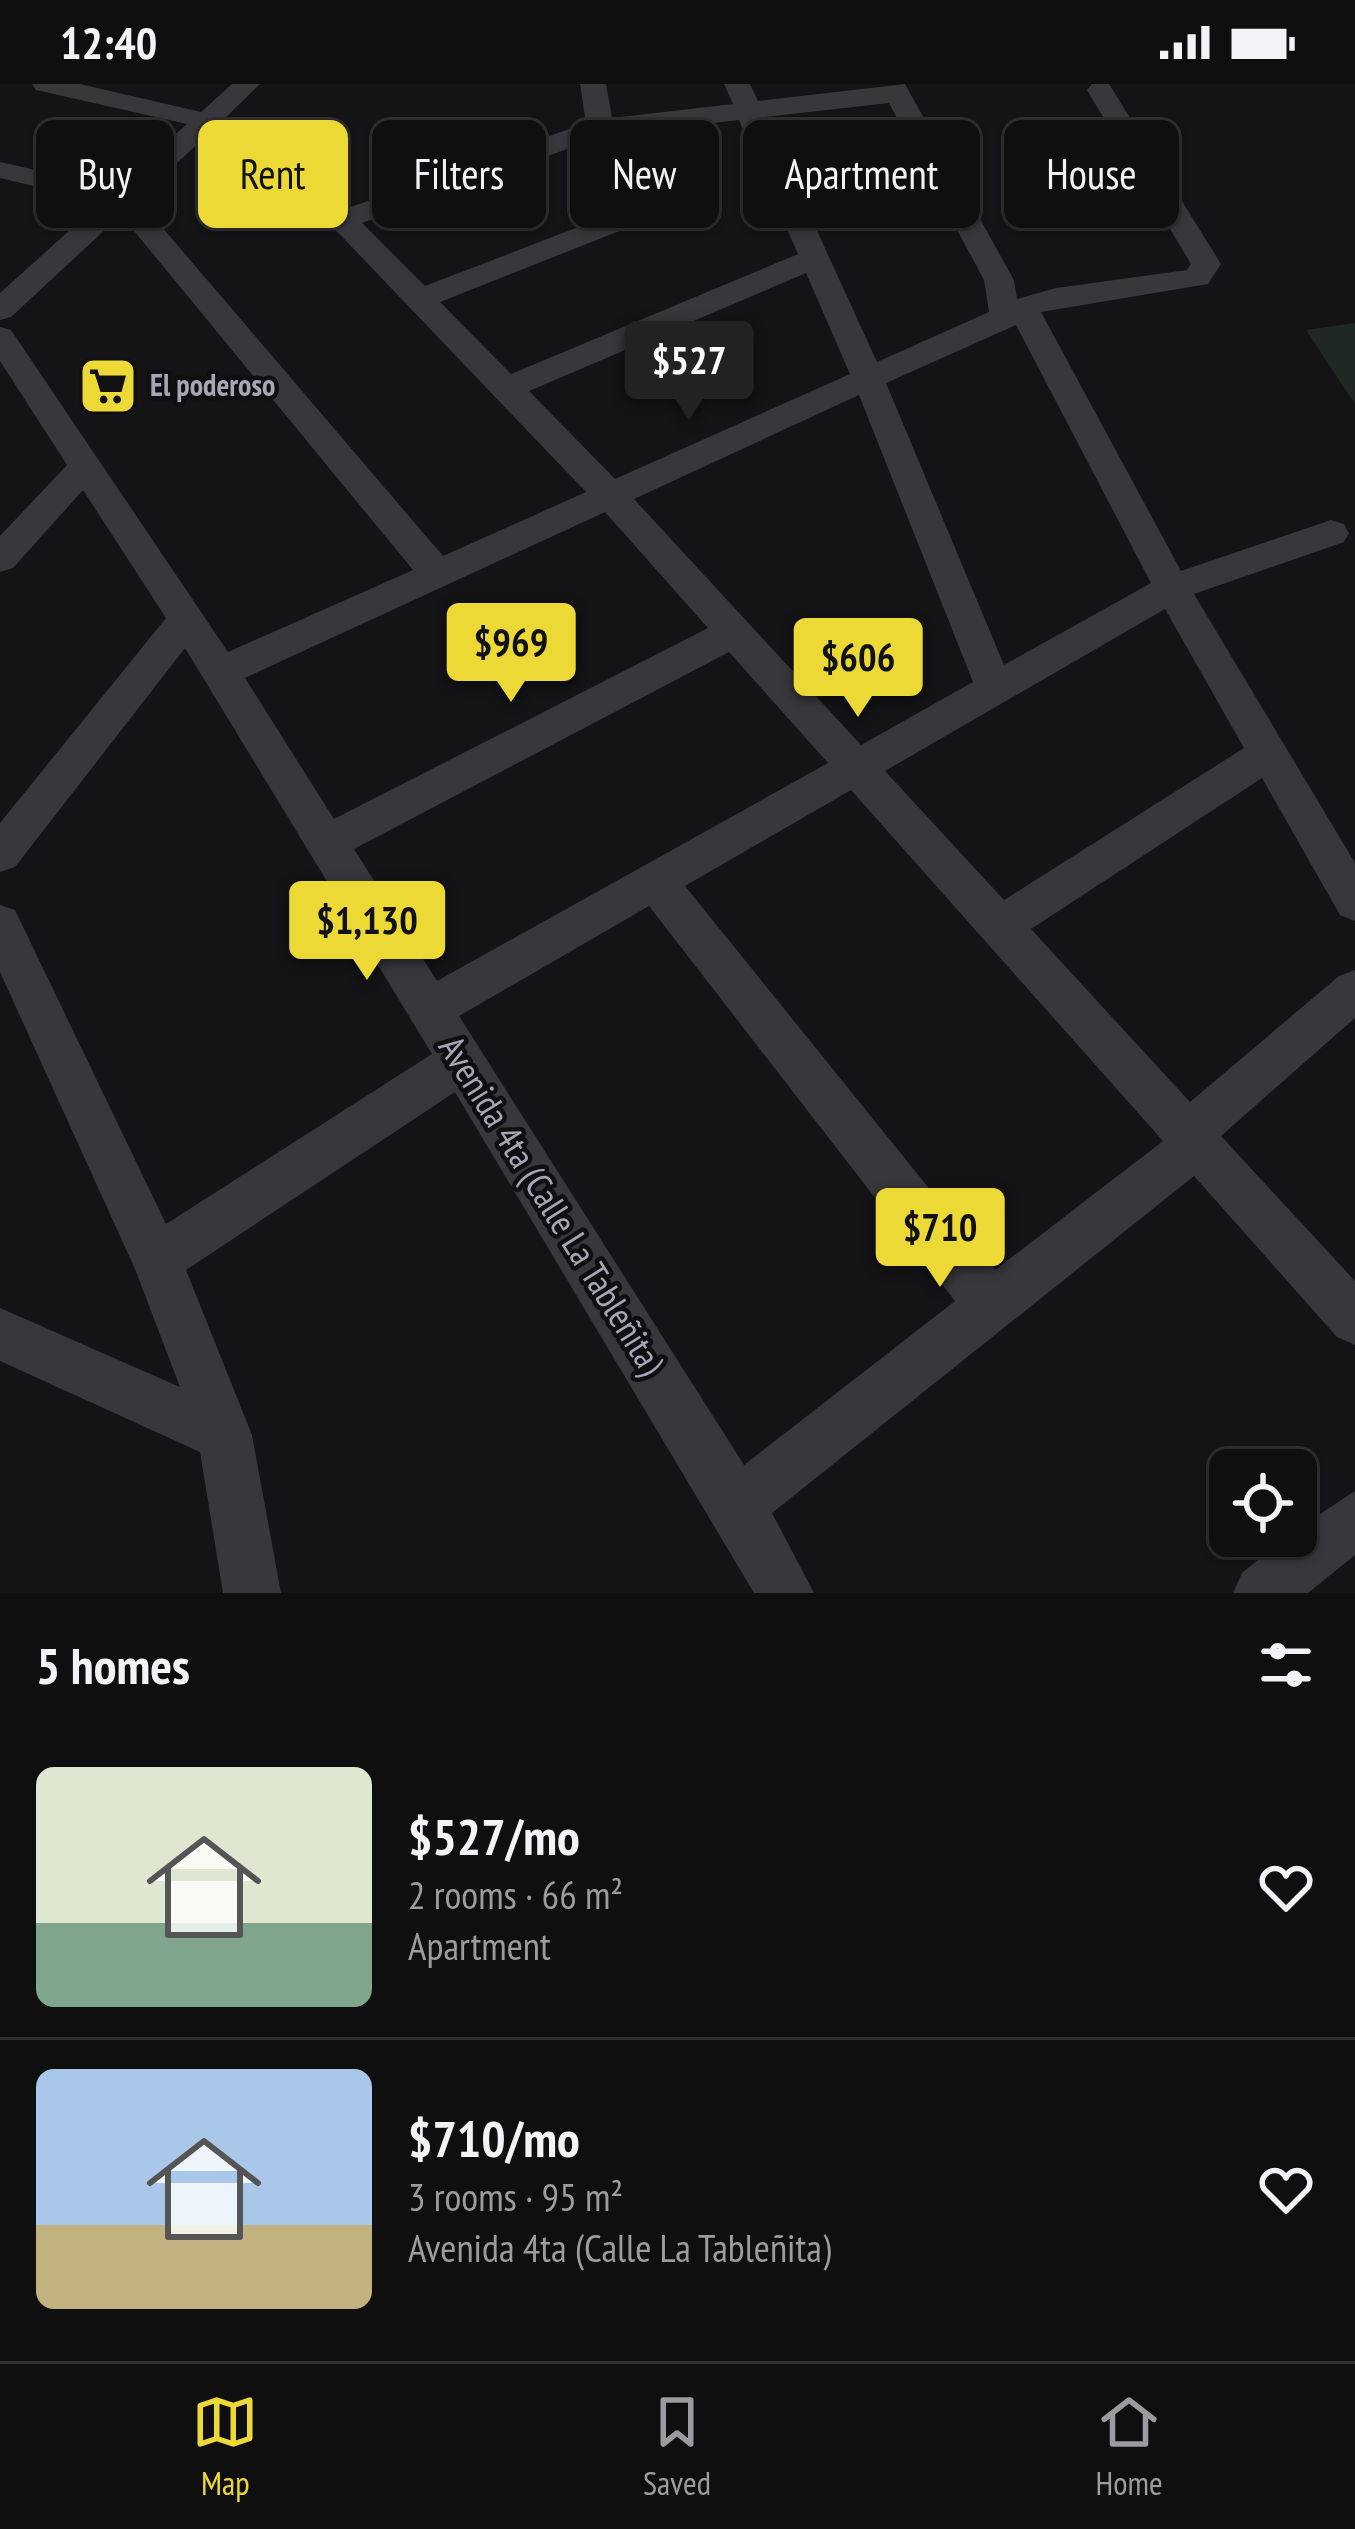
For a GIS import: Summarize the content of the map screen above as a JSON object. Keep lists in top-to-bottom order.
{
  "streets": {
    "street": ["Avenida 4ta (Calle La Tableñita)"]
  },
  "places": {
    "supermarket": ["El poderoso"]
  },
  "page": {
    "status": "12:40",
    "chip": [
      "Buy",
      "Rent",
      "Filters",
      "New",
      "Apartment",
      "House"
    ],
    "price": [
      "$527",
      "$969",
      "$606",
      "$1,130",
      "$710"
    ],
    "heading": "5 homes",
    "list": [
      {
        "name": "$527/mo",
        "note": "2 rooms · 66 m² · Apartment"
      },
      {
        "name": "$710/mo",
        "note": "3 rooms · 95 m² · Avenida 4ta (Calle La Tableñita)"
      }
    ],
    "tabs": ["Map", "Saved", "Home"]
  }
}
